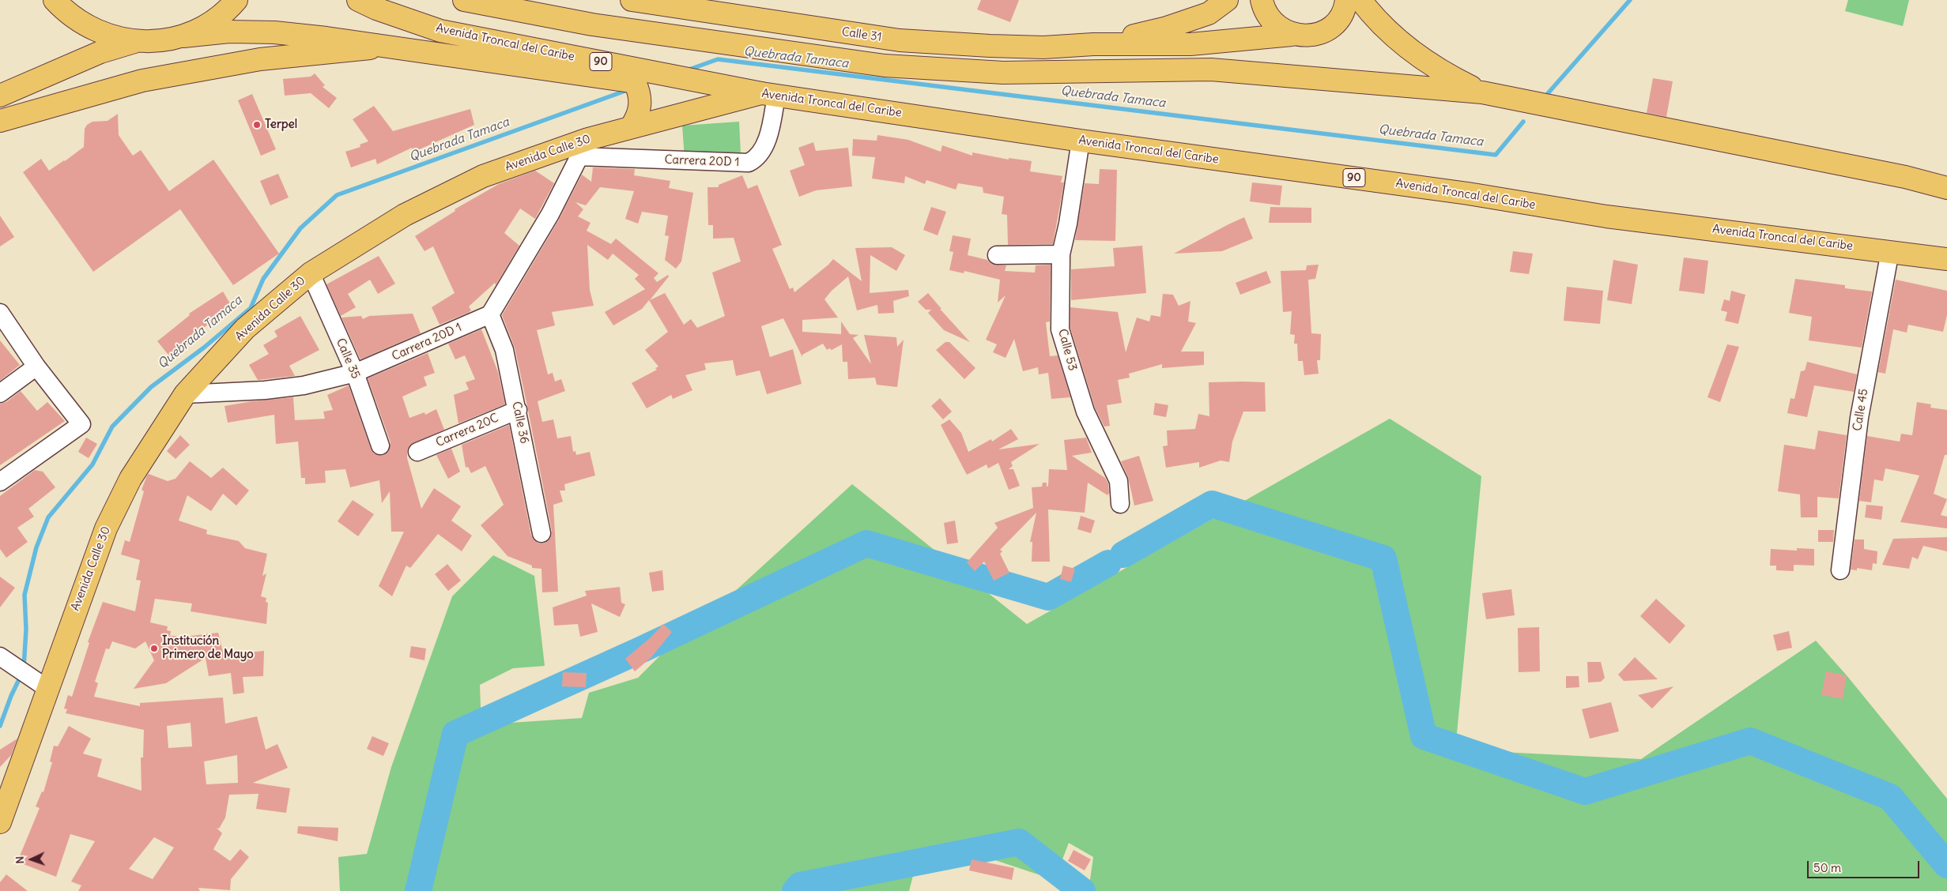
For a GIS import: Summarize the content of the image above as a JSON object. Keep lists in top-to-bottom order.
{
  "streets": {
    "main road": [
      "Calle 31",
      "Avenida Troncal del Caribe",
      "90",
      "Avenida Calle 30"
    ],
    "street": [
      "Carrera 20D 1",
      "Calle 53",
      "Calle 35",
      "Calle 45",
      "Calle 36",
      "Carrera 20C"
    ]
  },
  "crossings": [
    ["Avenida Troncal del Caribe", "Avenida Calle 30"],
    ["Avenida Troncal del Caribe", "Carrera 20D 1"],
    ["Avenida Troncal del Caribe", "Calle 53"],
    ["Avenida Troncal del Caribe", "Calle 45"],
    ["Avenida Calle 30", "Carrera 20D 1"],
    ["Avenida Calle 30", "Calle 35"],
    ["Carrera 20D 1", "Calle 35"],
    ["Carrera 20D 1", "Calle 36"],
    ["Calle 36", "Carrera 20C"]
  ],
  "water": ["Quebrada Tamaca"],
  "places": ["Terpel", "Institución Primero de Mayo"],
  "scale_bar": "50 m",
  "north": "left"
}
